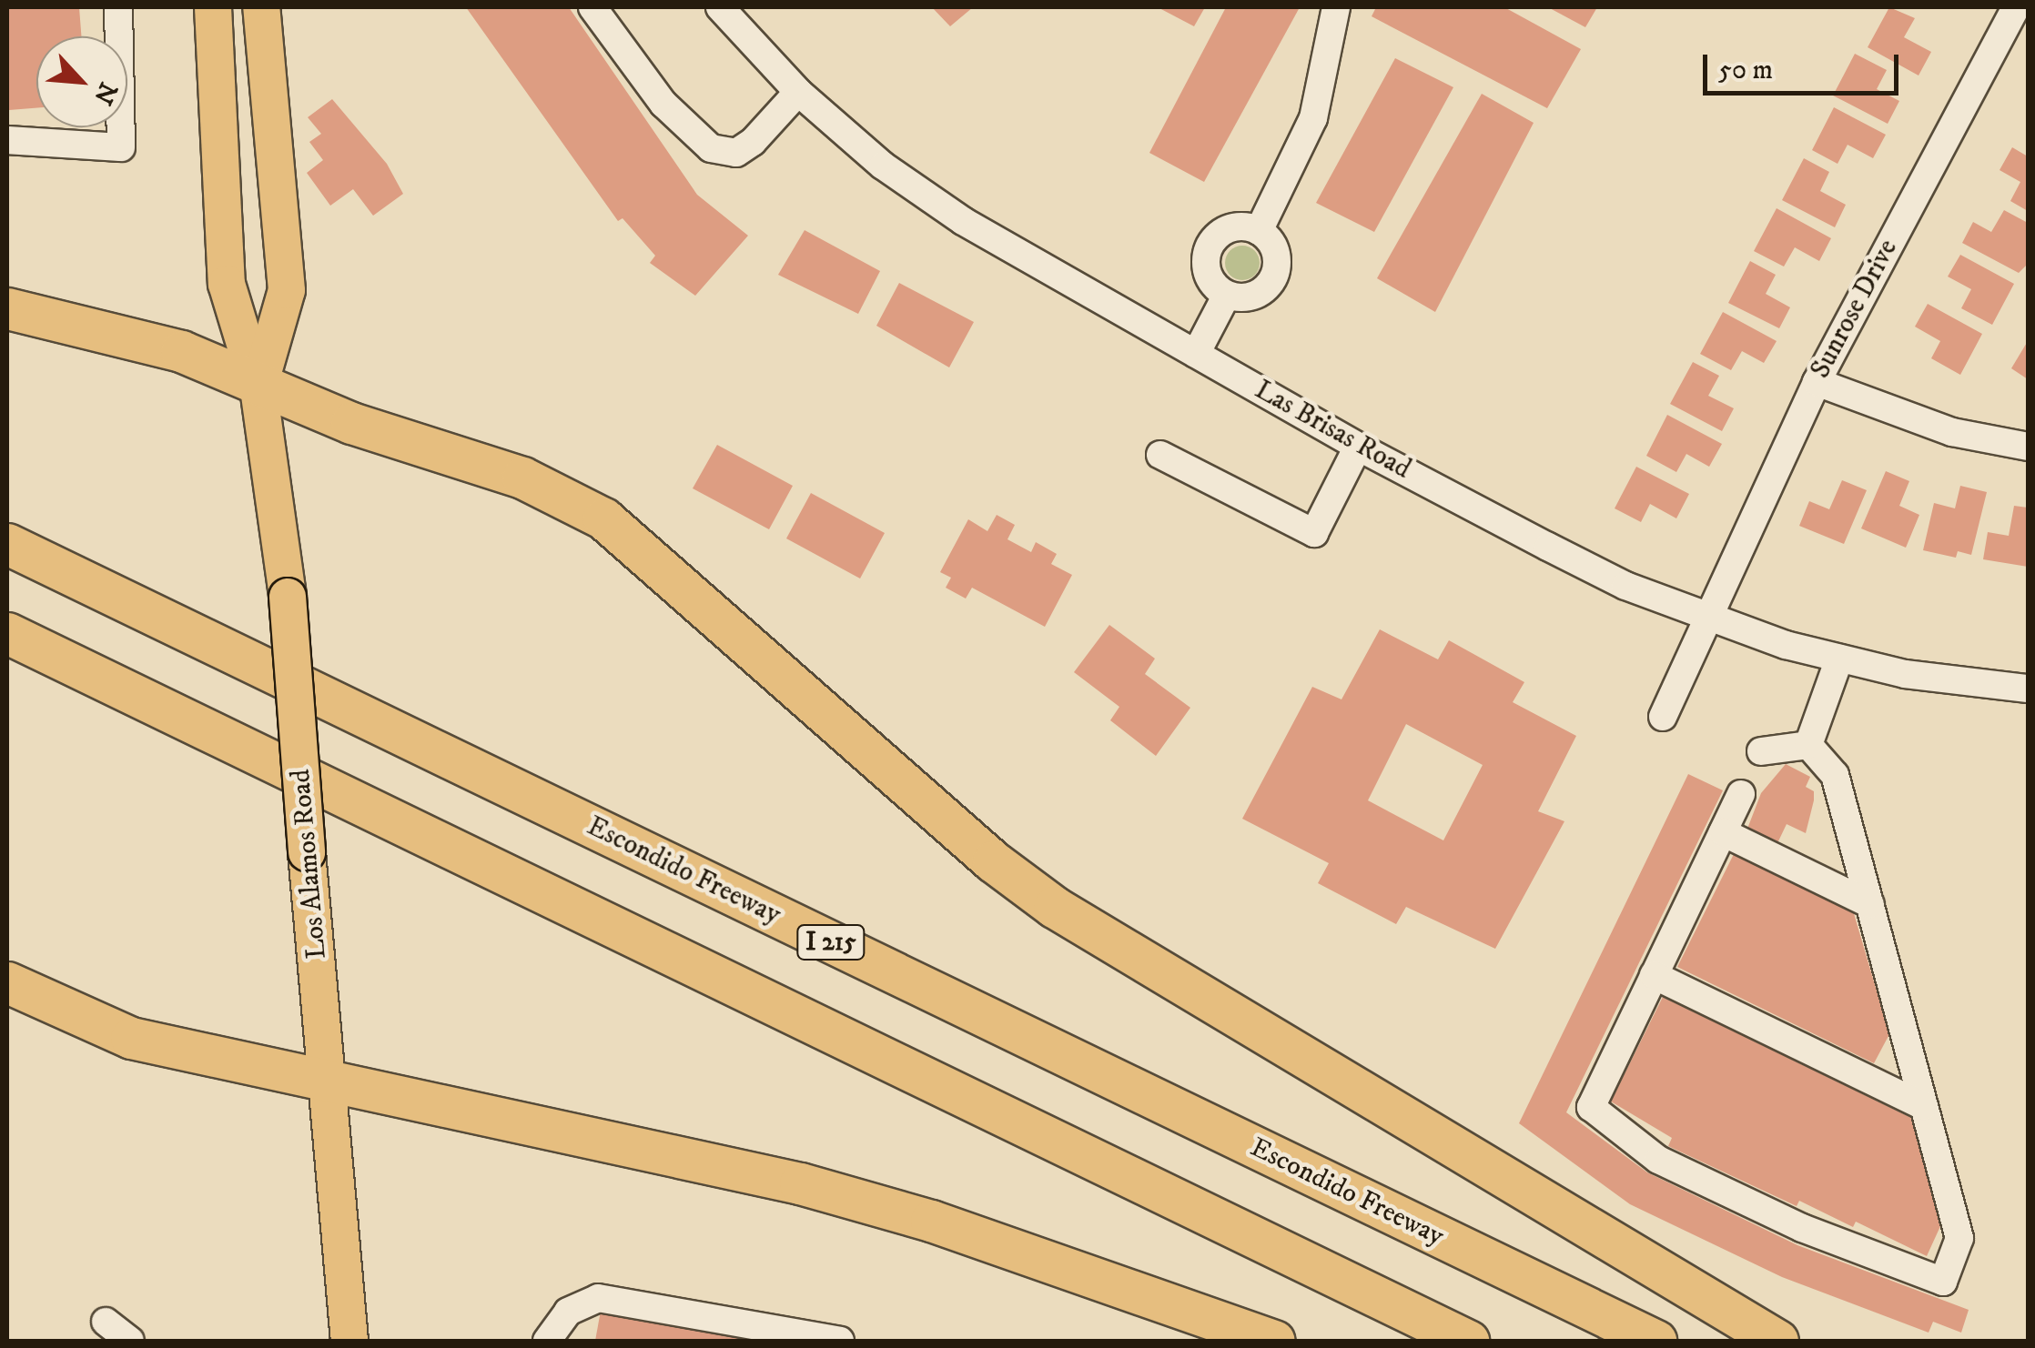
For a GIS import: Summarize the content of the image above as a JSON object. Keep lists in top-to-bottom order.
{
  "streets": {
    "highway": ["Escondido Freeway", "I 215"],
    "main road": ["Los Alamos Road"],
    "street": ["Sunrose Drive", "Las Brisas Road"]
  },
  "crossings": [
    ["Sunrose Drive", "Las Brisas Road"]
  ],
  "scale_bar": "50 m",
  "north": "bottom right"
}
